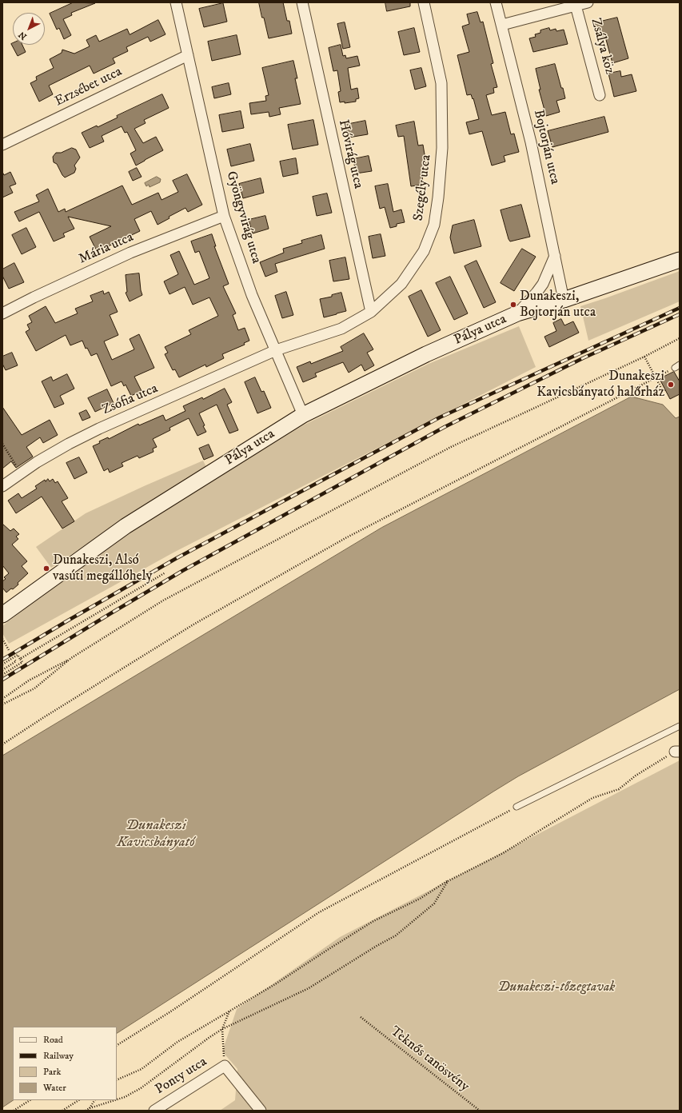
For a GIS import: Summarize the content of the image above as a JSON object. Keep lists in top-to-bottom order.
{
  "streets": {
    "street": [
      "Zsálya köz",
      "Erzsébet utca",
      "Bojtorján utca",
      "Hóvirág utca",
      "Szegély utca",
      "Gyöngyvirág utca",
      "Mária utca",
      "Pálya utca",
      "Zsófia utca",
      "Ponty utca"
    ],
    "path": ["Teknős tanösvény"]
  },
  "crossings": [
    ["Erzsébet utca", "Gyöngyvirág utca"],
    ["Bojtorján utca", "Pálya utca"],
    ["Hóvirág utca", "Szegély utca"],
    ["Szegély utca", "Gyöngyvirág utca"],
    ["Szegély utca", "Zsófia utca"],
    ["Gyöngyvirág utca", "Mária utca"],
    ["Gyöngyvirág utca", "Pálya utca"],
    ["Gyöngyvirág utca", "Zsófia utca"]
  ],
  "water": ["Dunakeszi Kavicsbányató"],
  "parks": ["Dunakeszi-tőzegtavak"],
  "places": ["Dunakeszi, Bojtorján utca", "Dunakeszi Kavicsbányató halőrház", "Dunakeszi, Alsó vasúti megállóhely"],
  "legend": [
    "Road",
    "Railway",
    "Park",
    "Water"
  ],
  "north": "bottom left"
}
